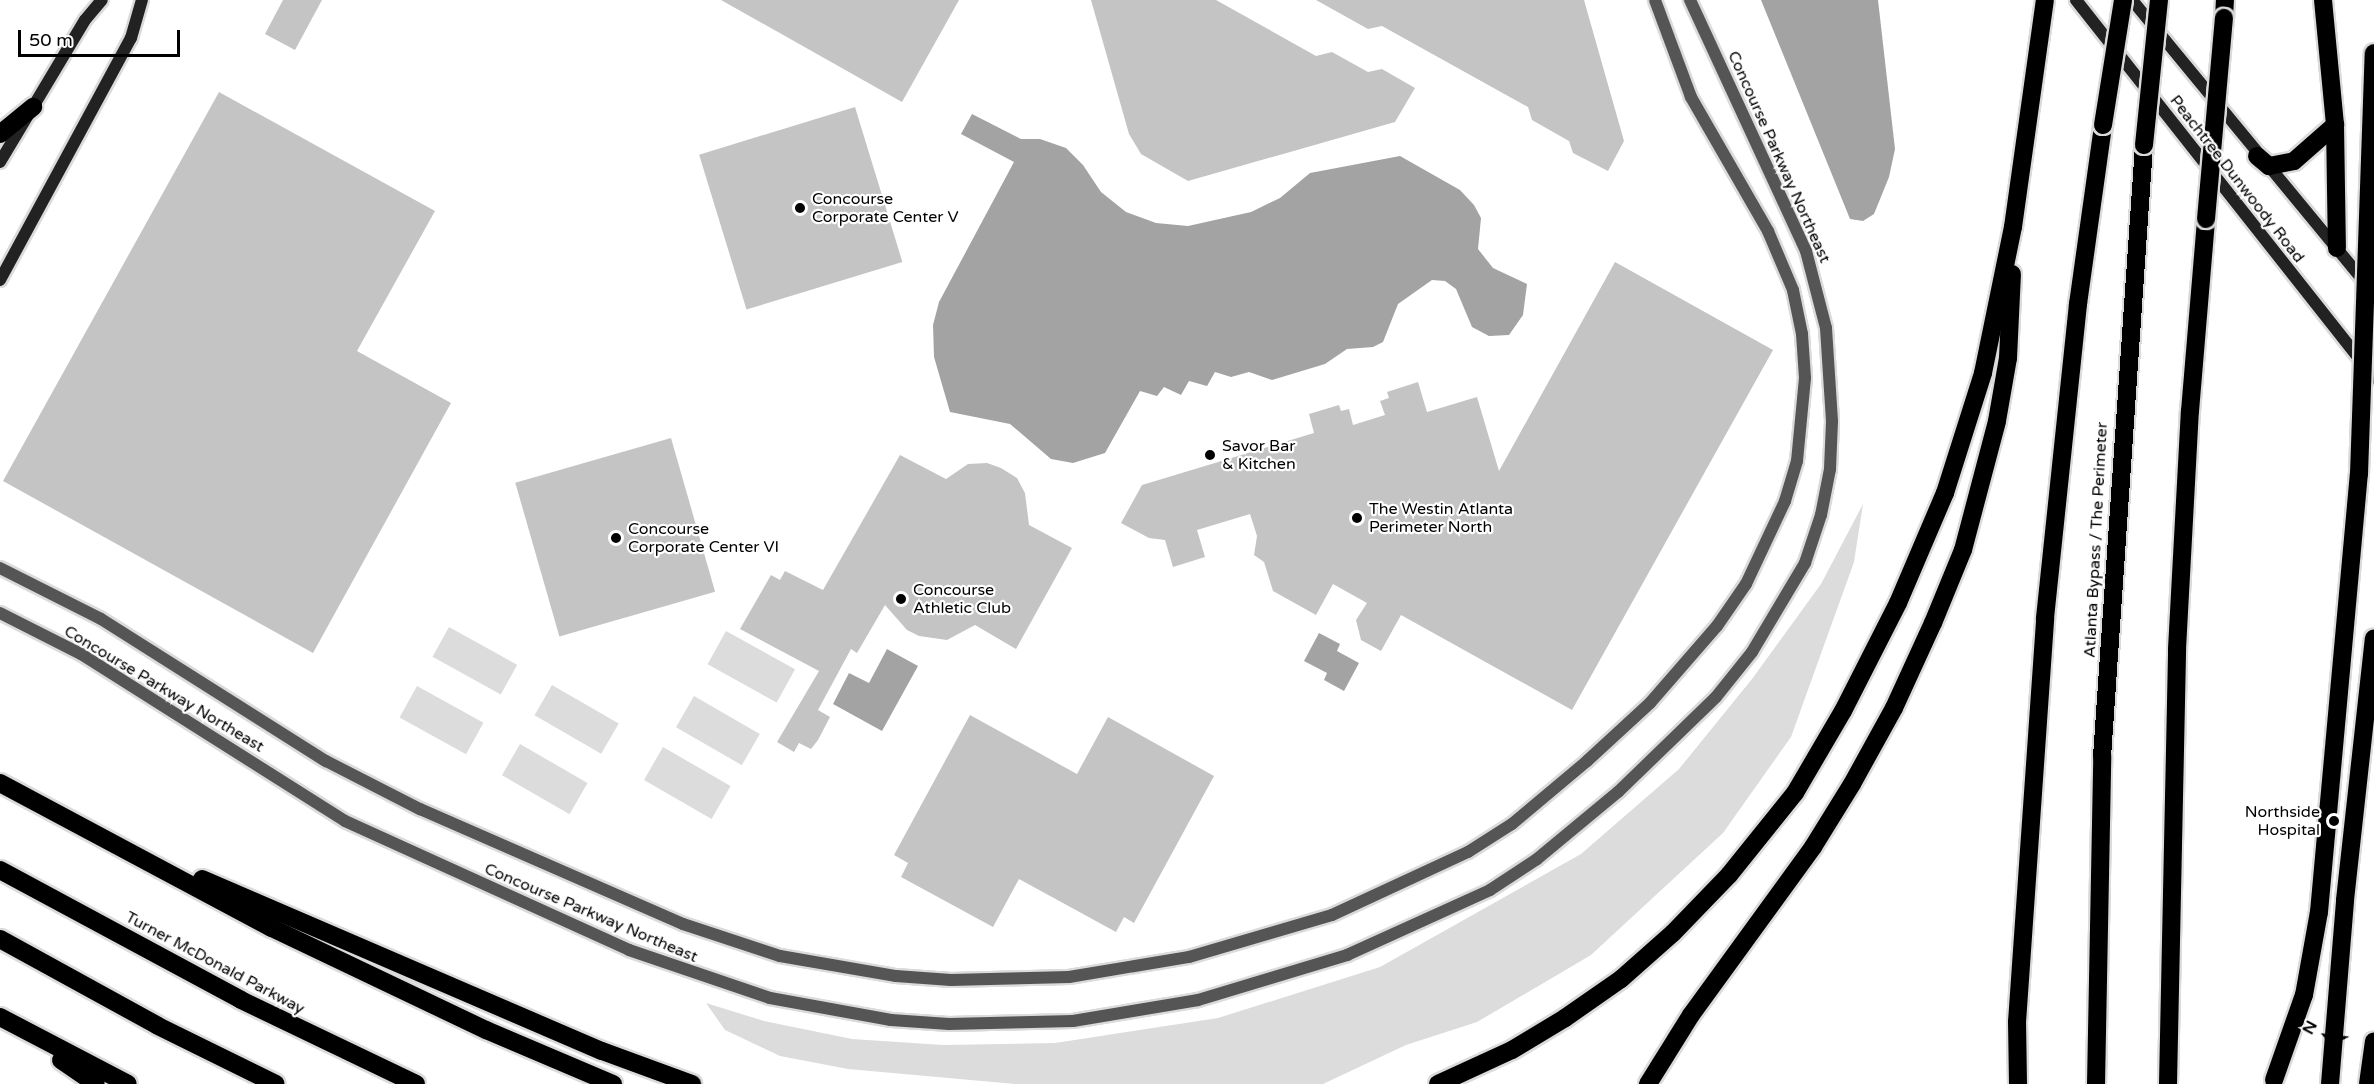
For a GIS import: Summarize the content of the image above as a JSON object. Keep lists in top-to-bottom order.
{
  "streets": {
    "highway": ["Atlanta Bypass / The Perimeter", "Turner McDonald Parkway"],
    "main road": ["Peachtree Dunwoody Road"],
    "street": ["Concourse Parkway Northeast"]
  },
  "places": [
    "Concourse Corporate Center V",
    "Savor Bar & Kitchen",
    "The Westin Atlanta Perimeter North",
    "Concourse Corporate Center VI",
    "Concourse Athletic Club",
    "Northside Hospital"
  ],
  "scale_bar": "50 m",
  "north": "top left"
}
